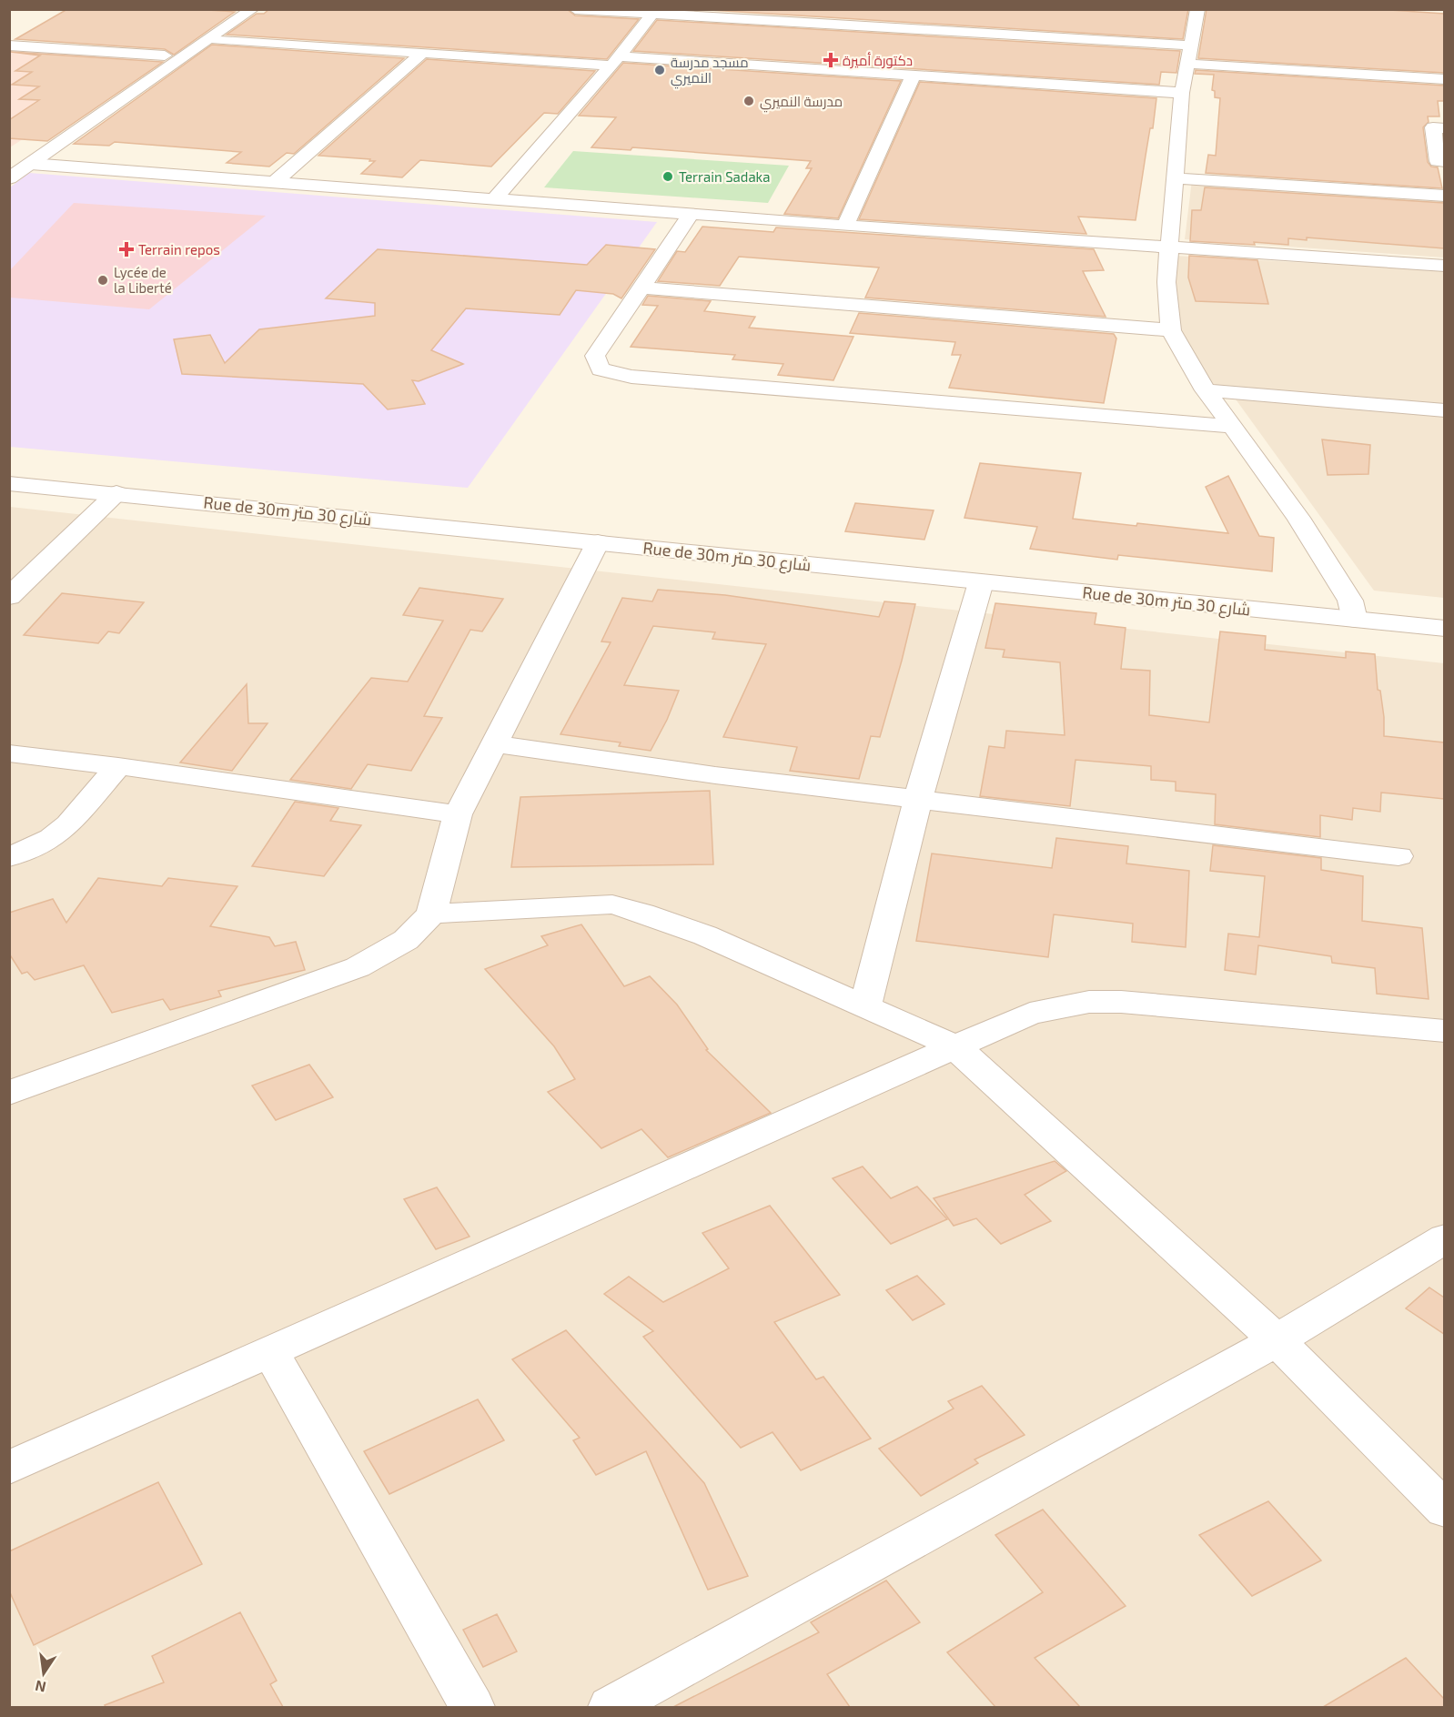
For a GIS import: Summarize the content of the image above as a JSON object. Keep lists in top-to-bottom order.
{
  "streets": {
    "street": ["Rue de 30m شارع 30 متر"]
  },
  "places": {
    "health": ["دكتورة أميرة", "Terrain repos"],
    "other": [
      "مسجد مدرسة النميري",
      "مدرسة النميري",
      "Terrain Sadaka",
      "Lycée de la Liberté"
    ]
  },
  "north": "bottom"
}
